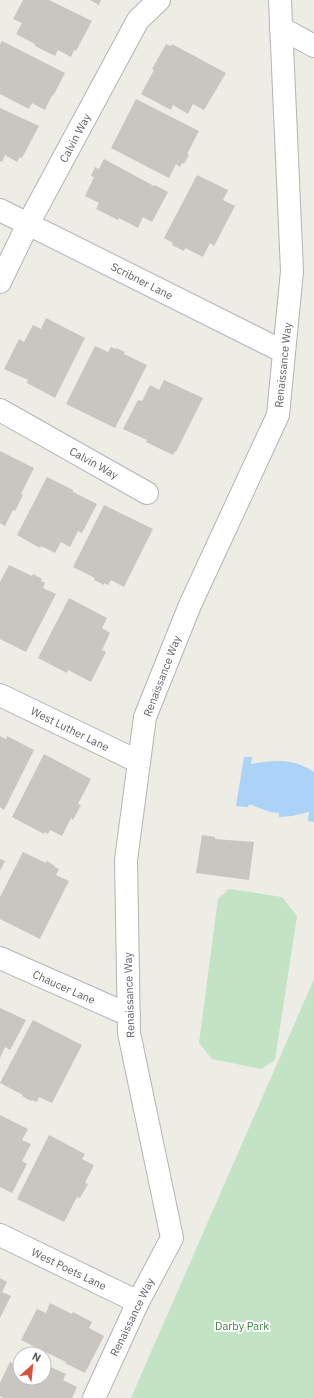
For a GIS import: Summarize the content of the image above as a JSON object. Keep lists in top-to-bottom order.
{
  "streets": {
    "street": [
      "Calvin Way",
      "Scribner Lane",
      "Renaissance Way",
      "West Luther Lane",
      "Chaucer Lane",
      "West Poets Lane"
    ]
  },
  "crossings": [
    ["Calvin Way", "Scribner Lane"],
    ["Scribner Lane", "Renaissance Way"],
    ["Renaissance Way", "West Luther Lane"],
    ["Renaissance Way", "Chaucer Lane"],
    ["Renaissance Way", "West Poets Lane"]
  ],
  "parks": ["Darby Park"],
  "north": "top right"
}
